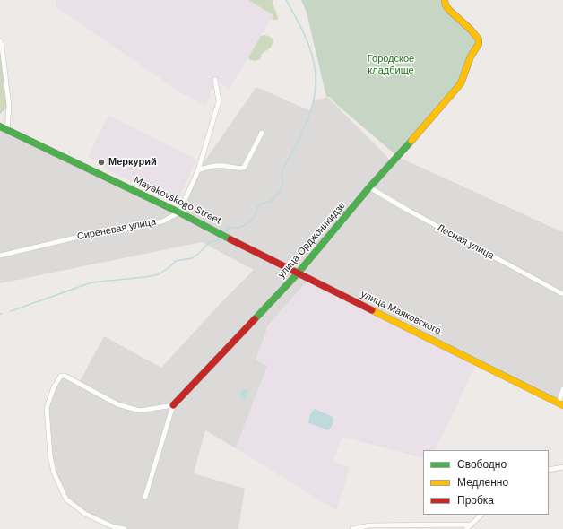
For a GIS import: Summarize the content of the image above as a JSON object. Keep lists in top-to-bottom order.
{
  "streets": {
    "street": [
      "Mayakovskogo Street",
      "Сиреневая улица",
      "улица Орджоникидзе",
      "Лесная улица",
      "улица Маяковского"
    ]
  },
  "crossings": [
    ["Mayakovskogo Street", "Сиреневая улица"],
    ["Mayakovskogo Street", "улица Маяковского"],
    ["улица Орджоникидзе", "Лесная улица"],
    ["улица Орджоникидзе", "улица Маяковского"]
  ],
  "parks": ["Городское кладбище"],
  "places": ["Меркурий"],
  "legend": ["Свободно", "Медленно", "Пробка"]
}
